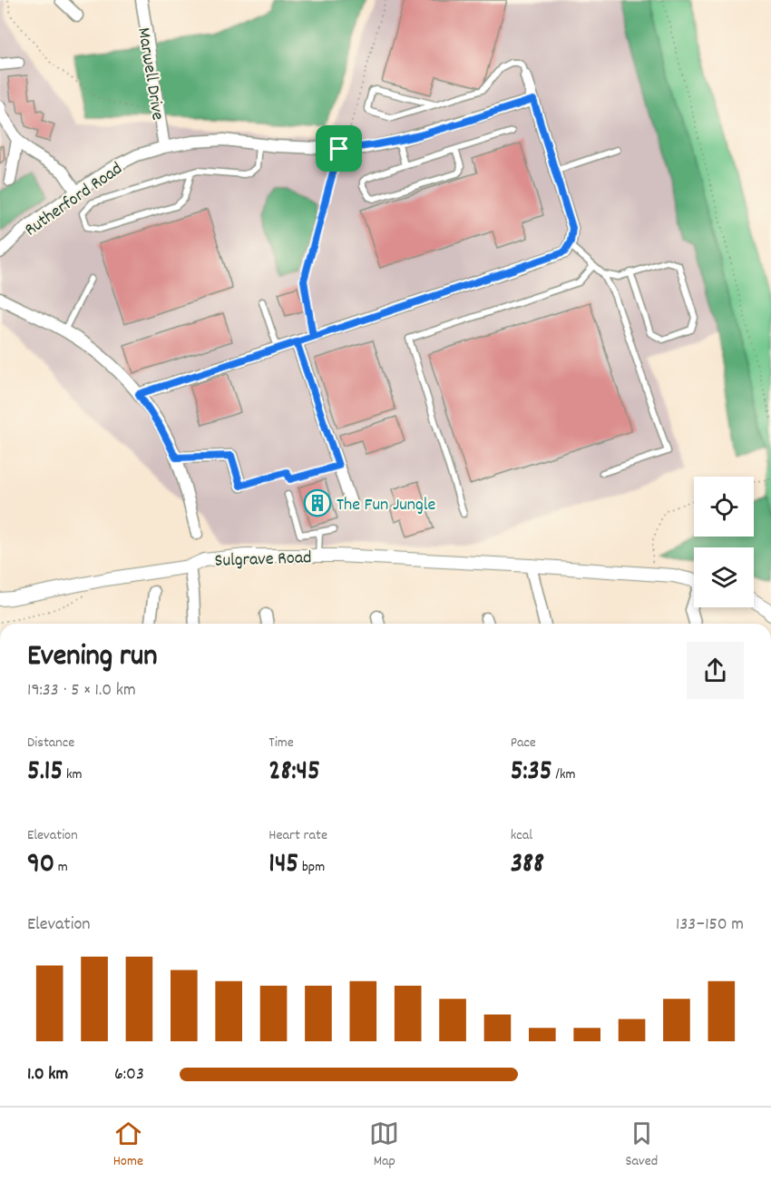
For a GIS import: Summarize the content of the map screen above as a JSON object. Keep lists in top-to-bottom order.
{
  "streets": {
    "street": ["Marwell Drive", "Rutherford Road", "Sulgrave Road"]
  },
  "crossings": [
    ["Marwell Drive", "Rutherford Road"]
  ],
  "places": {
    "building": ["The Fun Jungle"]
  },
  "page": {
    "heading": ["Evening run", "19:33 · 5 × 1.0 km"],
    "stats": [
      ["Distance", "5.15 km"],
      ["Time", "28:45"],
      ["Pace", "5:35 /km"],
      ["Elevation", "90 m"],
      ["Heart rate", "145 bpm"],
      ["kcal", "388"]
    ],
    "chart": ["Elevation", "133–150 m"],
    "list": [
      {
        "name": "1.0 km",
        "note": "6:03"
      }
    ],
    "tabs": ["Home", "Map", "Saved"]
  }
}
